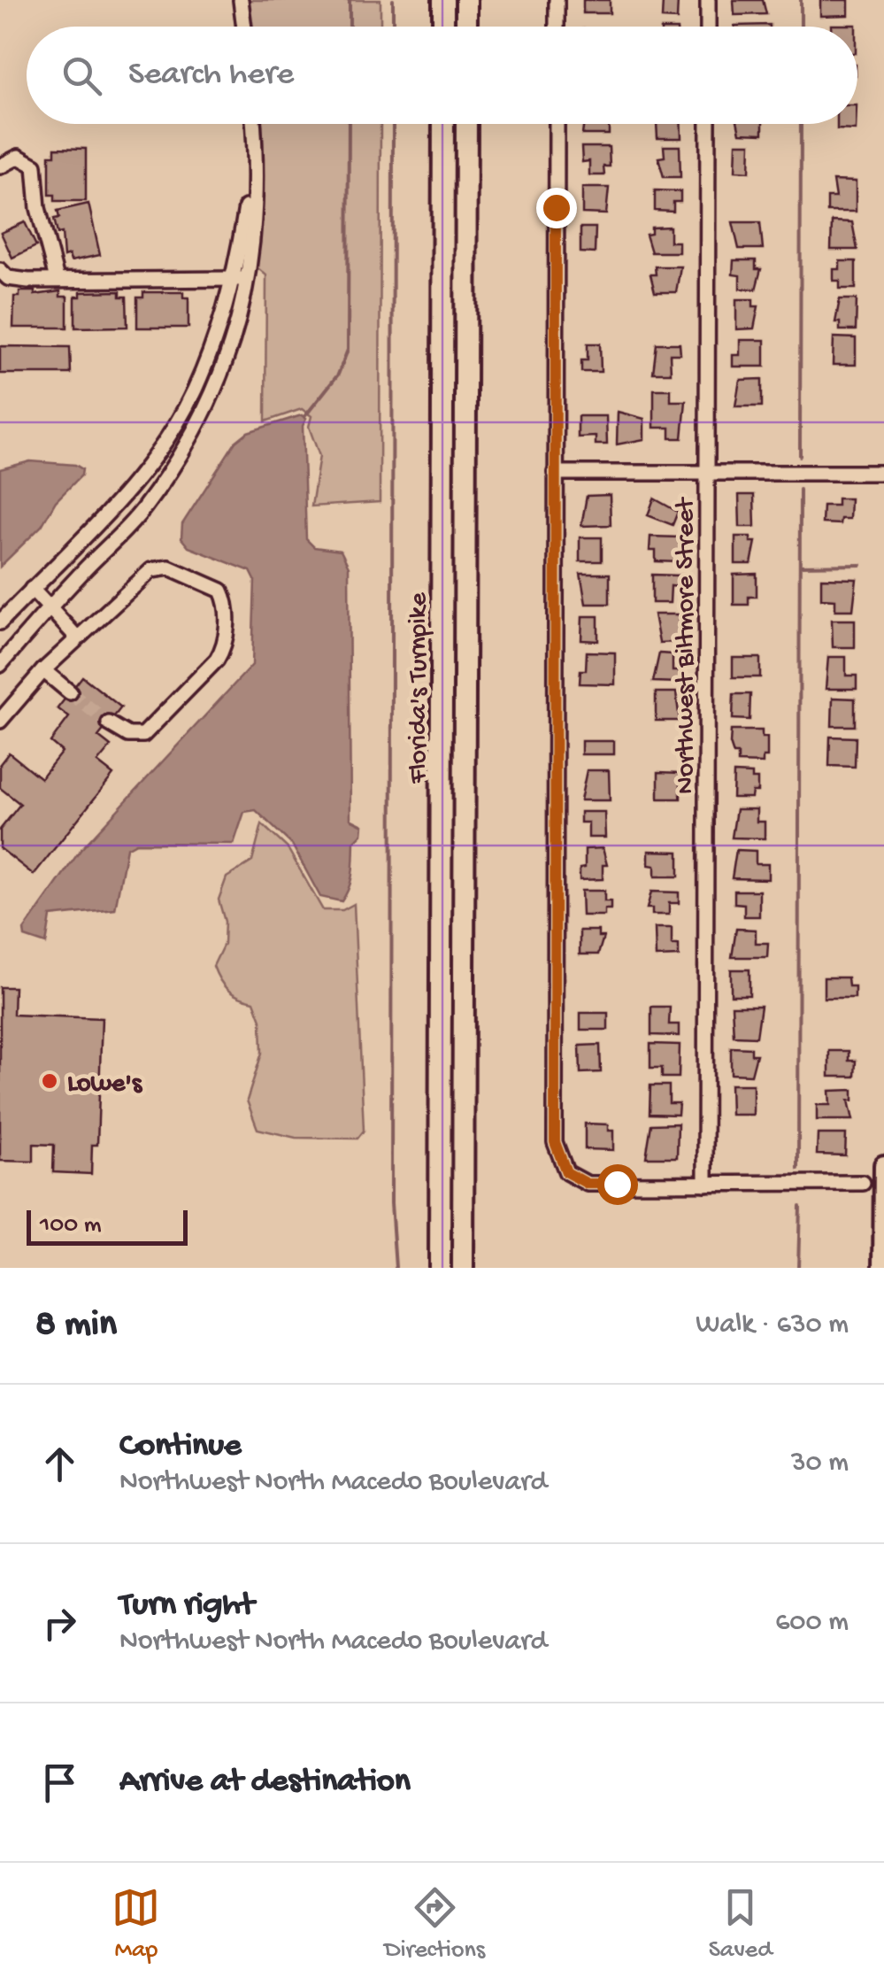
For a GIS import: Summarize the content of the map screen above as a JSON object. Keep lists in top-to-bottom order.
{
  "streets": {
    "highway": ["Florida's Turnpike"],
    "street": ["Northwest Biltmore Street"]
  },
  "places": ["Lowe's"],
  "scale_bar": "100 m",
  "page": {
    "search": "Search here",
    "scale": "100 m",
    "heading": ["8 min", "Walk · 630 m"],
    "list": [
      ["Continue", "Northwest North Macedo Boulevard", "30 m"],
      ["Turn right", "Northwest North Macedo Boulevard", "600 m"],
      "Arrive at destination"
    ],
    "nav": ["Map", "Directions", "Saved"]
  }
}
